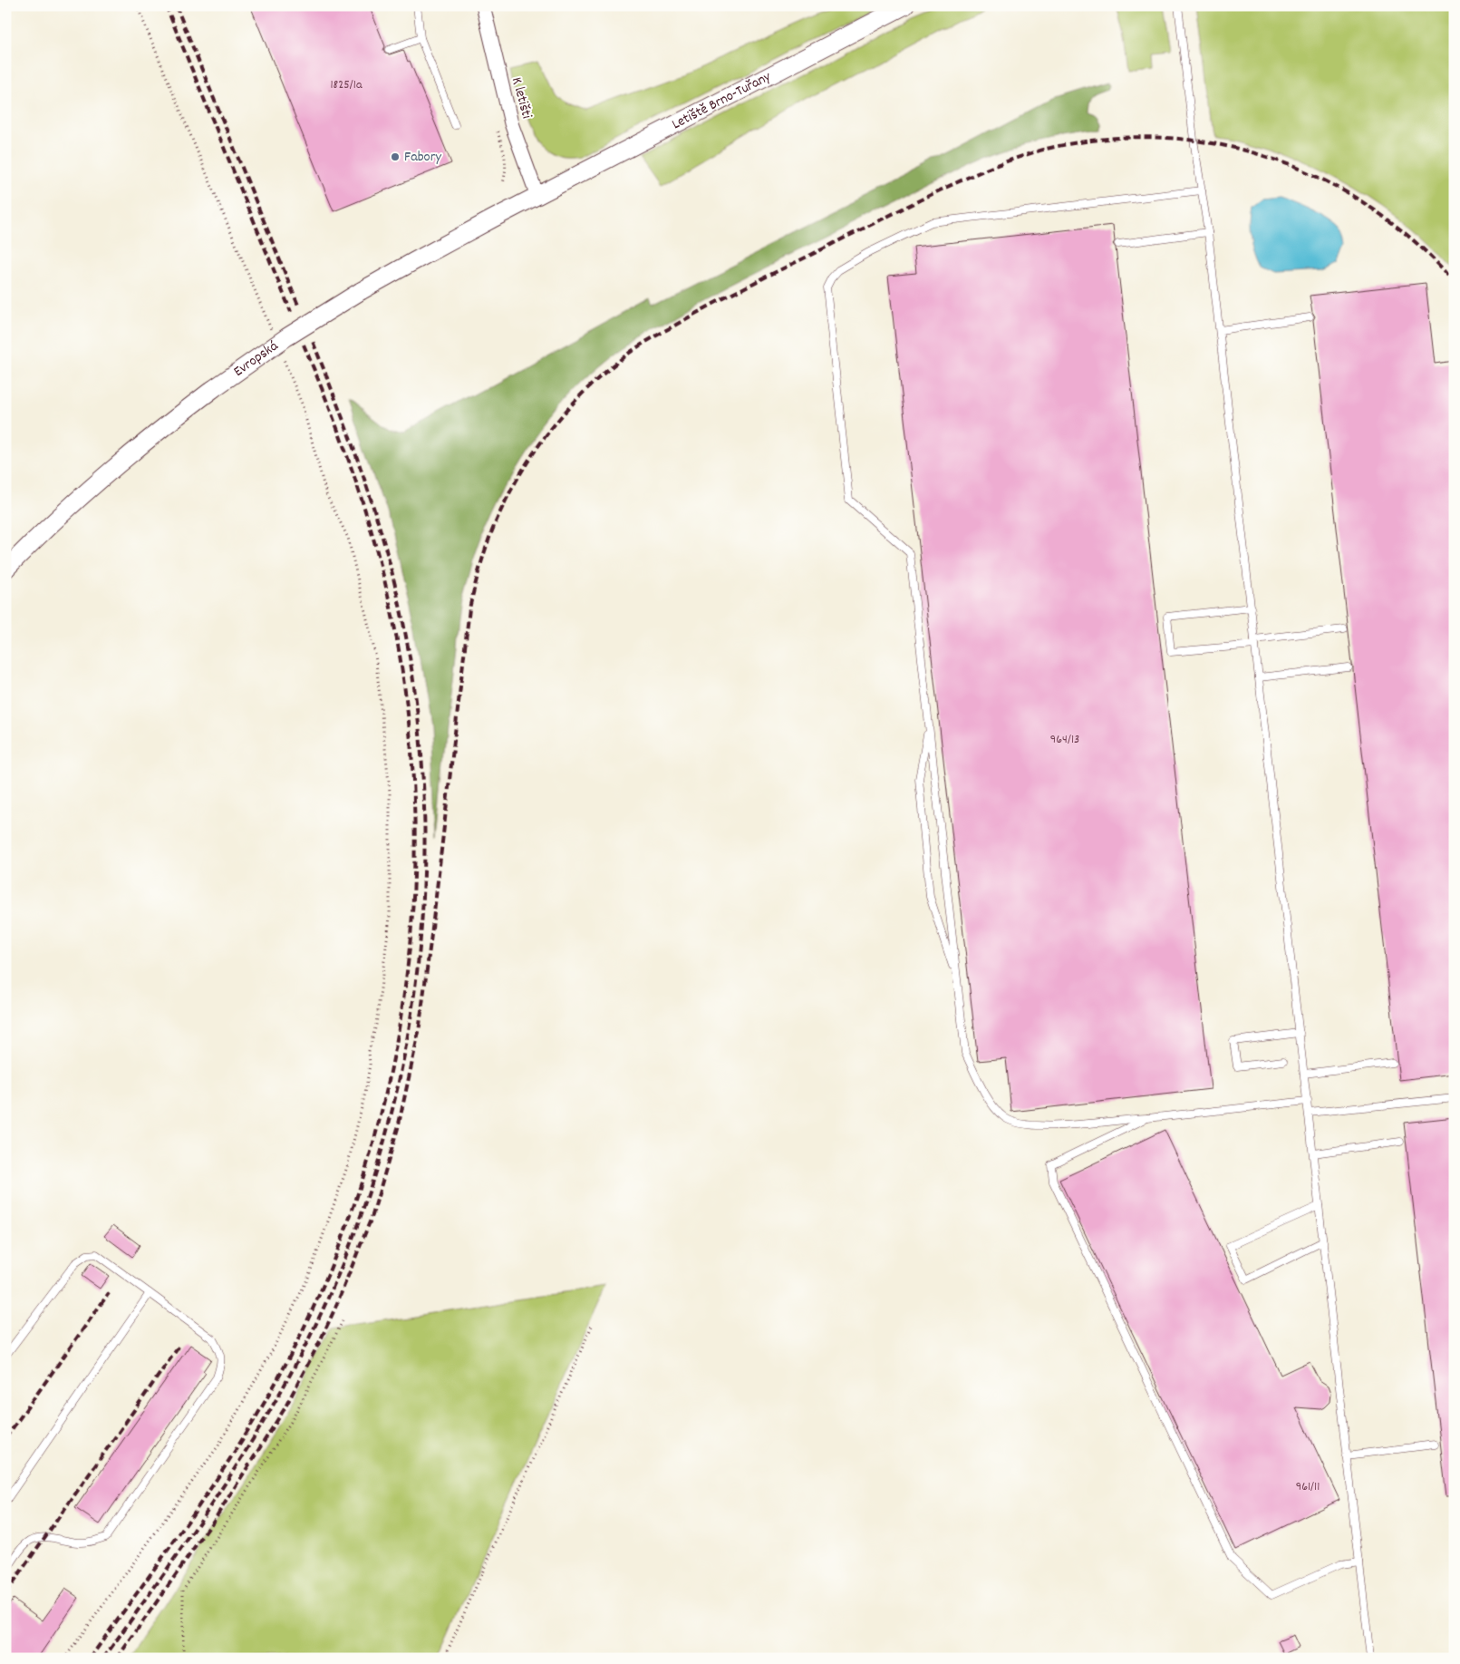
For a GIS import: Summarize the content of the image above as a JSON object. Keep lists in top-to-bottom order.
{
  "streets": {
    "street": ["K letišti", "Letiště Brno-Tuřany", "Evropská"]
  },
  "crossings": [
    ["K letišti", "Letiště Brno-Tuřany"],
    ["K letišti", "Evropská"],
    ["Letiště Brno-Tuřany", "Evropská"]
  ],
  "places": ["Fabory"],
  "house_numbers": ["1825/1a", "964/13", "961/11"]
}
